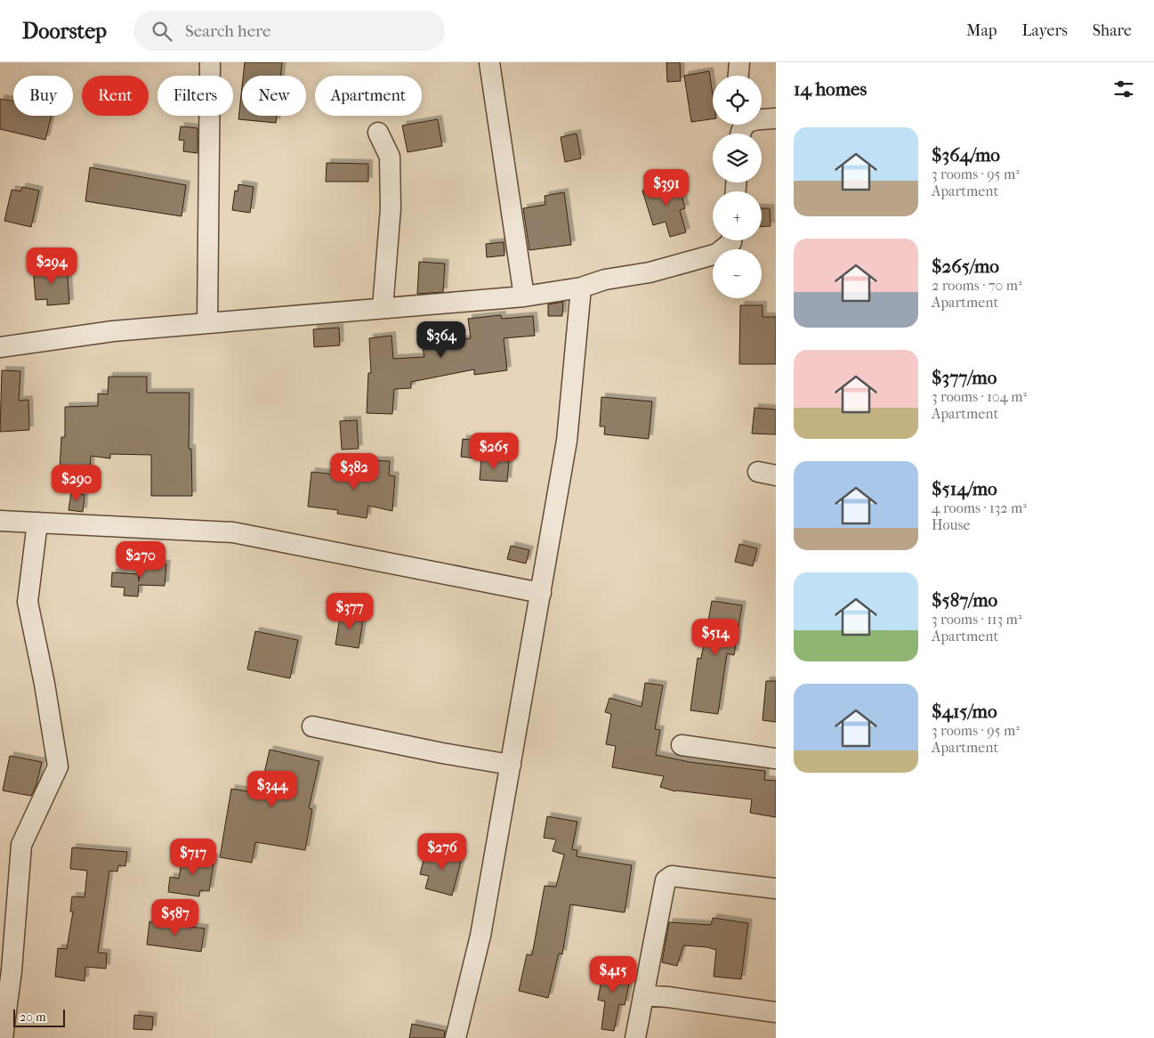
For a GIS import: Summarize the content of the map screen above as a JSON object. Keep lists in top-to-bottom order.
{
  "scale_bar": "20 m",
  "page": {
    "header": "Doorstep",
    "search": "Search here",
    "nav": ["Map", "Layers", "Share"],
    "heading": "14 homes",
    "map_buttons": ["+", "−"],
    "chip": [
      "Buy",
      "Rent",
      "Filters",
      "New",
      "Apartment"
    ],
    "list": [
      {
        "name": "$364/mo",
        "note": "3 rooms · 95 m² · Apartment"
      },
      {
        "name": "$265/mo",
        "note": "2 rooms · 70 m² · Apartment"
      },
      {
        "name": "$377/mo",
        "note": "3 rooms · 104 m² · Apartment"
      },
      {
        "name": "$514/mo",
        "note": "4 rooms · 132 m² · House"
      },
      {
        "name": "$587/mo",
        "note": "3 rooms · 113 m² · Apartment"
      },
      {
        "name": "$415/mo",
        "note": "3 rooms · 95 m² · Apartment"
      }
    ],
    "price": [
      "$391",
      "$294",
      "$364",
      "$265",
      "$382",
      "$290",
      "$270",
      "$377",
      "$514",
      "$344",
      "$276",
      "$717",
      "$587",
      "$415"
    ],
    "scale": "20 m"
  }
}
